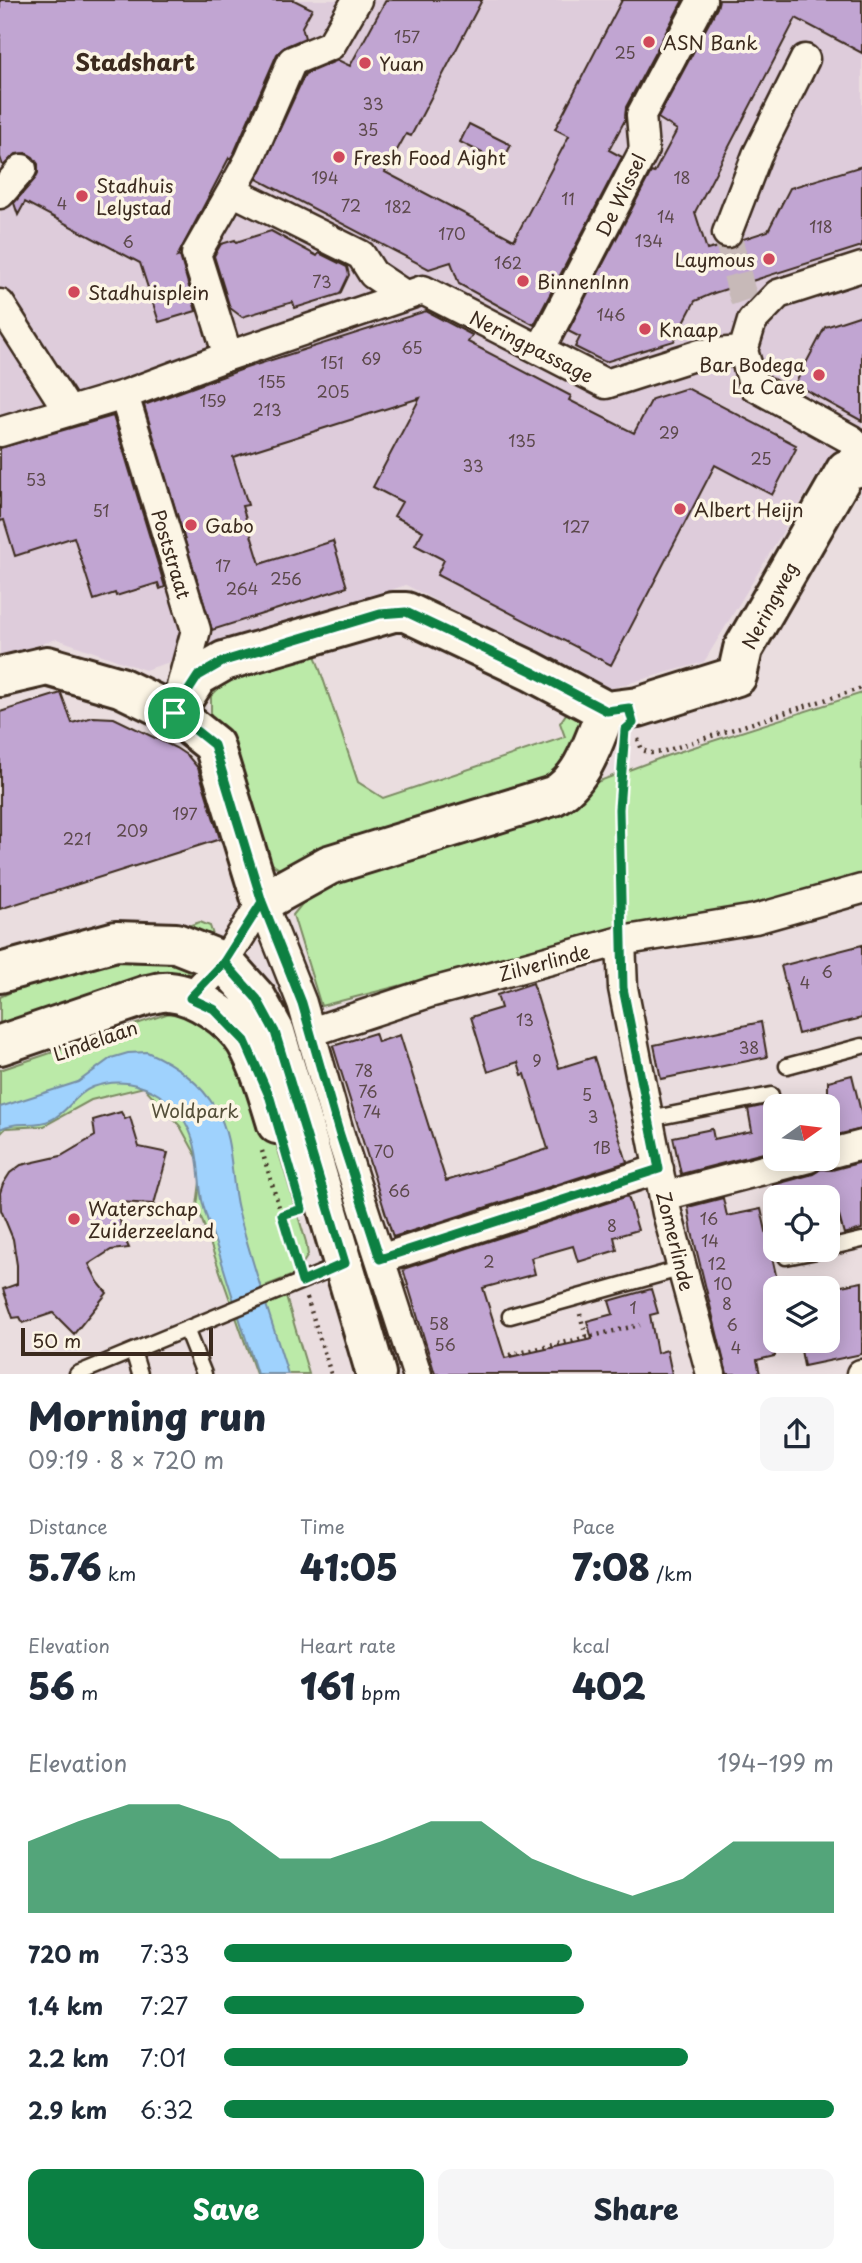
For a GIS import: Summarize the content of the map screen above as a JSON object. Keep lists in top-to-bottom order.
{
  "streets": {
    "street": [
      "De Wissel",
      "Neringpassage",
      "Poststraat",
      "Neringweg",
      "Zilverlinde",
      "Lindelaan",
      "Zomerlinde"
    ]
  },
  "crossings": [
    ["De Wissel", "Neringpassage"],
    ["Neringpassage", "Poststraat"],
    ["Zilverlinde", "Zomerlinde"]
  ],
  "districts": ["Stadshart"],
  "parks": ["Woldpark"],
  "places": [
    "ASN Bank",
    "Yuan",
    "Fresh Food Aight",
    "Stadhuis Lelystad",
    "Laymous",
    "BinnenInn",
    "Stadhuisplein",
    "Knaap",
    "Bar Bodega La Cave",
    "Albert Heijn",
    "Gabo",
    "Waterschap Zuiderzeeland"
  ],
  "house_numbers": [
    "157",
    "25",
    "33",
    "35",
    "194",
    "18",
    "11",
    "4",
    "72",
    "182",
    "14",
    "118",
    "170",
    "134",
    "6",
    "162",
    "73",
    "146",
    "65",
    "69",
    "151",
    "155",
    "205",
    "159",
    "213",
    "29",
    "135",
    "25",
    "33",
    "53",
    "51",
    "127",
    "17",
    "256",
    "264",
    "197",
    "209",
    "221",
    "6",
    "4",
    "13",
    "38",
    "9",
    "78",
    "76",
    "5",
    "74",
    "3",
    "1B",
    "70",
    "66",
    "16",
    "8",
    "14",
    "2",
    "12",
    "10",
    "8",
    "1",
    "58",
    "6",
    "56",
    "4"
  ],
  "scale_bar": "50 m",
  "north": "right",
  "page": {
    "scale": "50 m",
    "heading": ["Morning run", "09:19 · 8 × 720 m"],
    "stats": [
      ["Distance", "5.76 km"],
      ["Time", "41:05"],
      ["Pace", "7:08 /km"],
      ["Elevation", "56 m"],
      ["Heart rate", "161 bpm"],
      ["kcal", "402"]
    ],
    "chart": ["Elevation", "194–199 m"],
    "list": [
      {
        "name": "720 m",
        "note": "7:33"
      },
      {
        "name": "1.4 km",
        "note": "7:27"
      },
      {
        "name": "2.2 km",
        "note": "7:01"
      },
      {
        "name": "2.9 km",
        "note": "6:32"
      }
    ],
    "buttons": ["Save", "Share"]
  }
}
